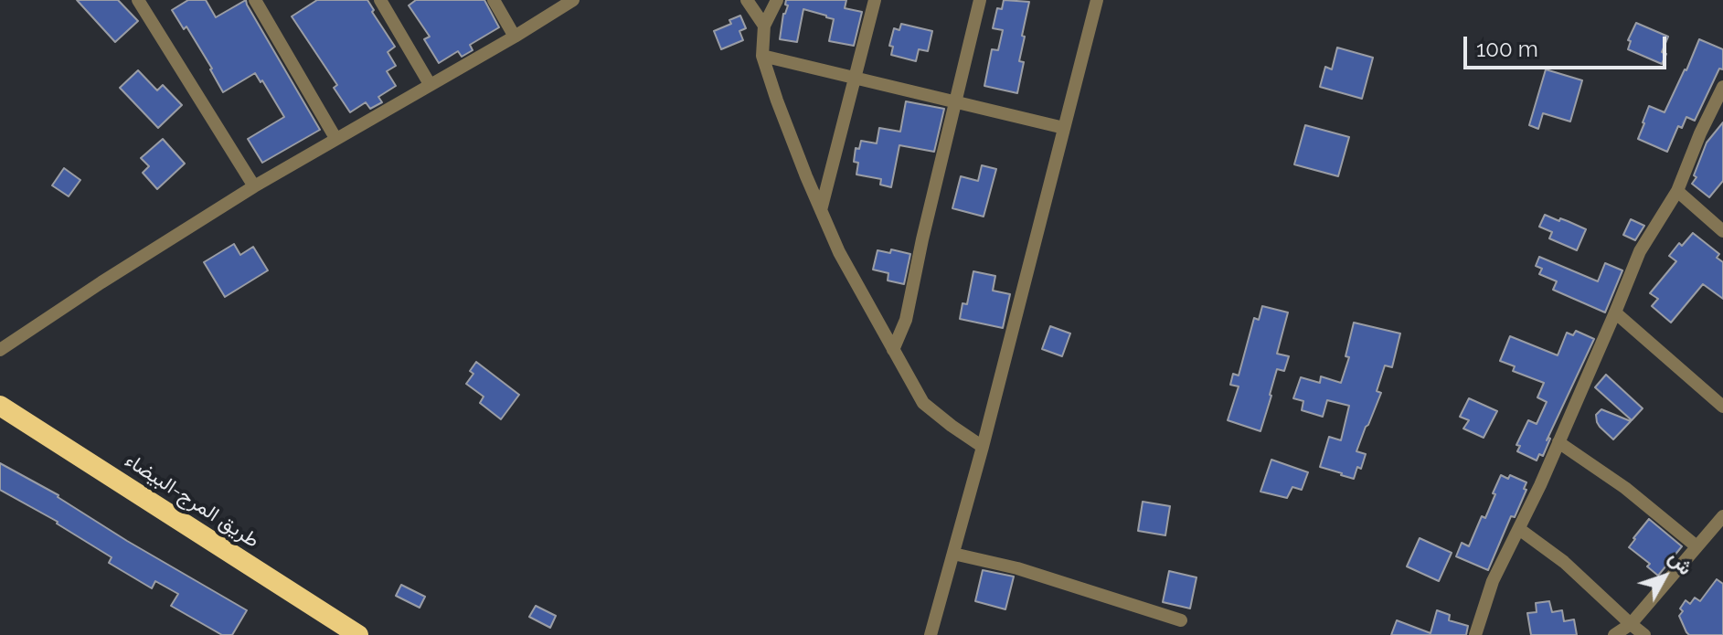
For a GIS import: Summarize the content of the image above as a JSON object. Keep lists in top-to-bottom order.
{
  "streets": {
    "highway": ["طريق المرج-البيضاء"]
  },
  "scale_bar": "100 m",
  "north": "top right"
}
